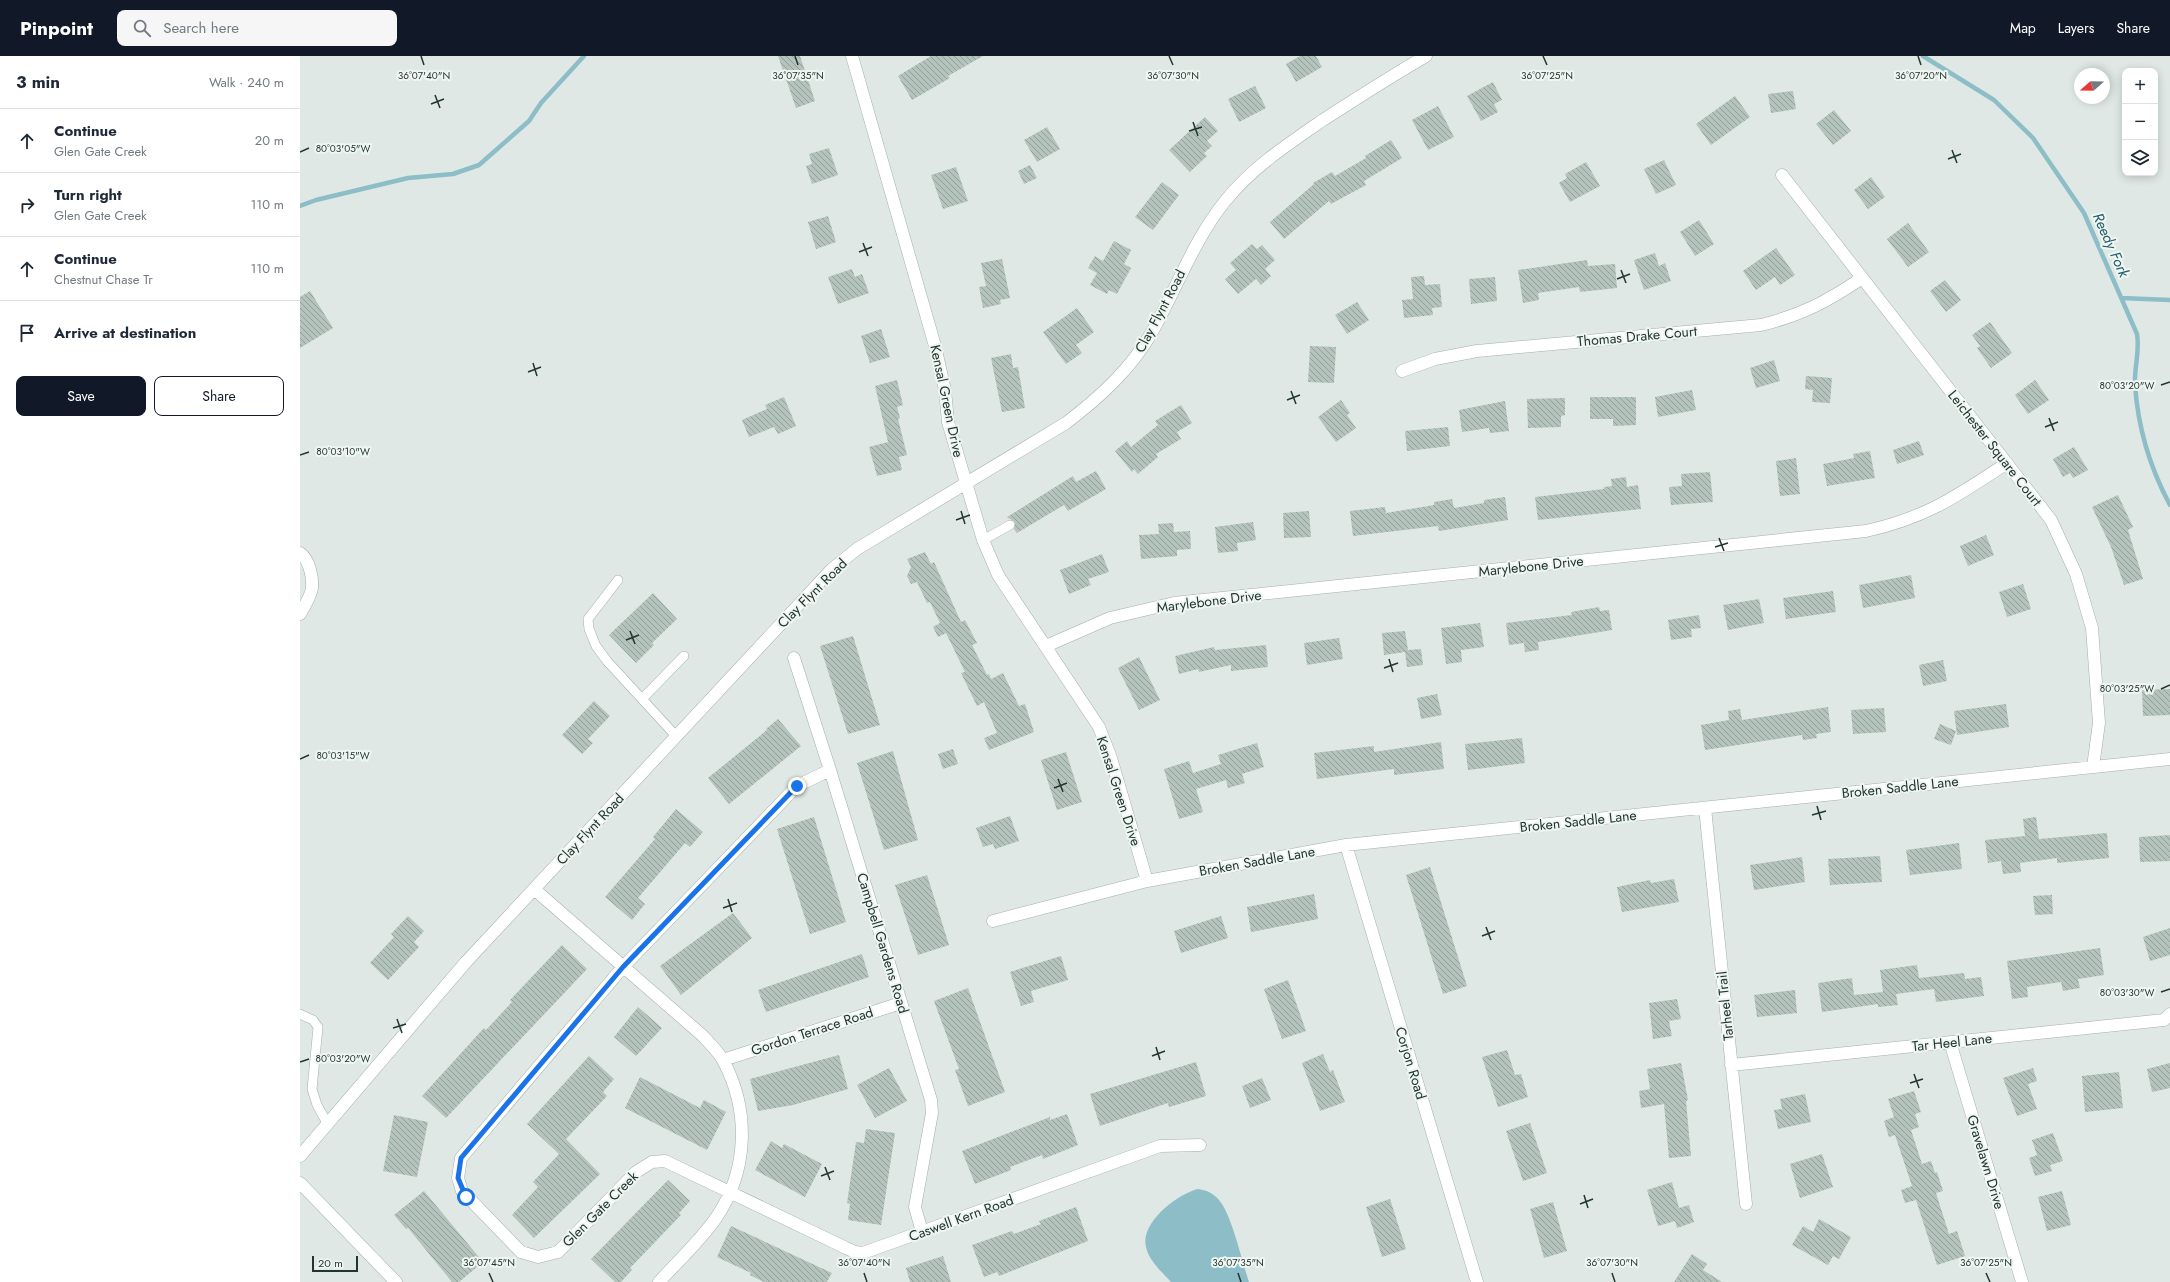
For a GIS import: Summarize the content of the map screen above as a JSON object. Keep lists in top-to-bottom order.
{
  "streets": {
    "street": [
      "Clay Flynt Road",
      "Thomas Drake Court",
      "Kensal Green Drive",
      "Leichester Square Court",
      "Marylebone Drive",
      "Broken Saddle Lane",
      "Campbell Gardens Road",
      "Tarheel Trail",
      "Gordon Terrace Road",
      "Tar Heel Lane",
      "Corjon Road",
      "Gravelawn Drive",
      "Glen Gate Creek",
      "Caswell Kern Road"
    ]
  },
  "crossings": [
    ["Clay Flynt Road", "Kensal Green Drive"],
    ["Thomas Drake Court", "Leichester Square Court"],
    ["Kensal Green Drive", "Marylebone Drive"],
    ["Kensal Green Drive", "Broken Saddle Lane"],
    ["Leichester Square Court", "Marylebone Drive"],
    ["Leichester Square Court", "Broken Saddle Lane"],
    ["Broken Saddle Lane", "Tarheel Trail"],
    ["Broken Saddle Lane", "Corjon Road"],
    ["Campbell Gardens Road", "Gordon Terrace Road"],
    ["Campbell Gardens Road", "Glen Gate Creek"],
    ["Campbell Gardens Road", "Caswell Kern Road"],
    ["Tarheel Trail", "Tar Heel Lane"],
    ["Tar Heel Lane", "Gravelawn Drive"],
    ["Glen Gate Creek", "Caswell Kern Road"]
  ],
  "water": ["Reedy Fork"],
  "scale_bar": "20 m",
  "north": "left",
  "page": {
    "header": "Pinpoint",
    "search": "Search here",
    "nav": ["Map", "Layers", "Share"],
    "heading": ["3 min", "Walk · 240 m"],
    "map_buttons": ["+", "−"],
    "list": [
      ["Continue", "Glen Gate Creek", "20 m"],
      ["Turn right", "Glen Gate Creek", "110 m"],
      ["Continue", "Chestnut Chase Tr", "110 m"],
      "Arrive at destination"
    ],
    "buttons": ["Save", "Share"],
    "scale": "20 m"
  },
  "coordinates": [
    "36°07'40\"N",
    "36°07'35\"N",
    "36°07'30\"N",
    "36°07'25\"N",
    "36°07'20\"N",
    "80°03'05\"W",
    "80°03'20\"W",
    "80°03'10\"W",
    "80°03'25\"W",
    "80°03'15\"W",
    "80°03'30\"W",
    "36°07'45\"N"
  ]
}
